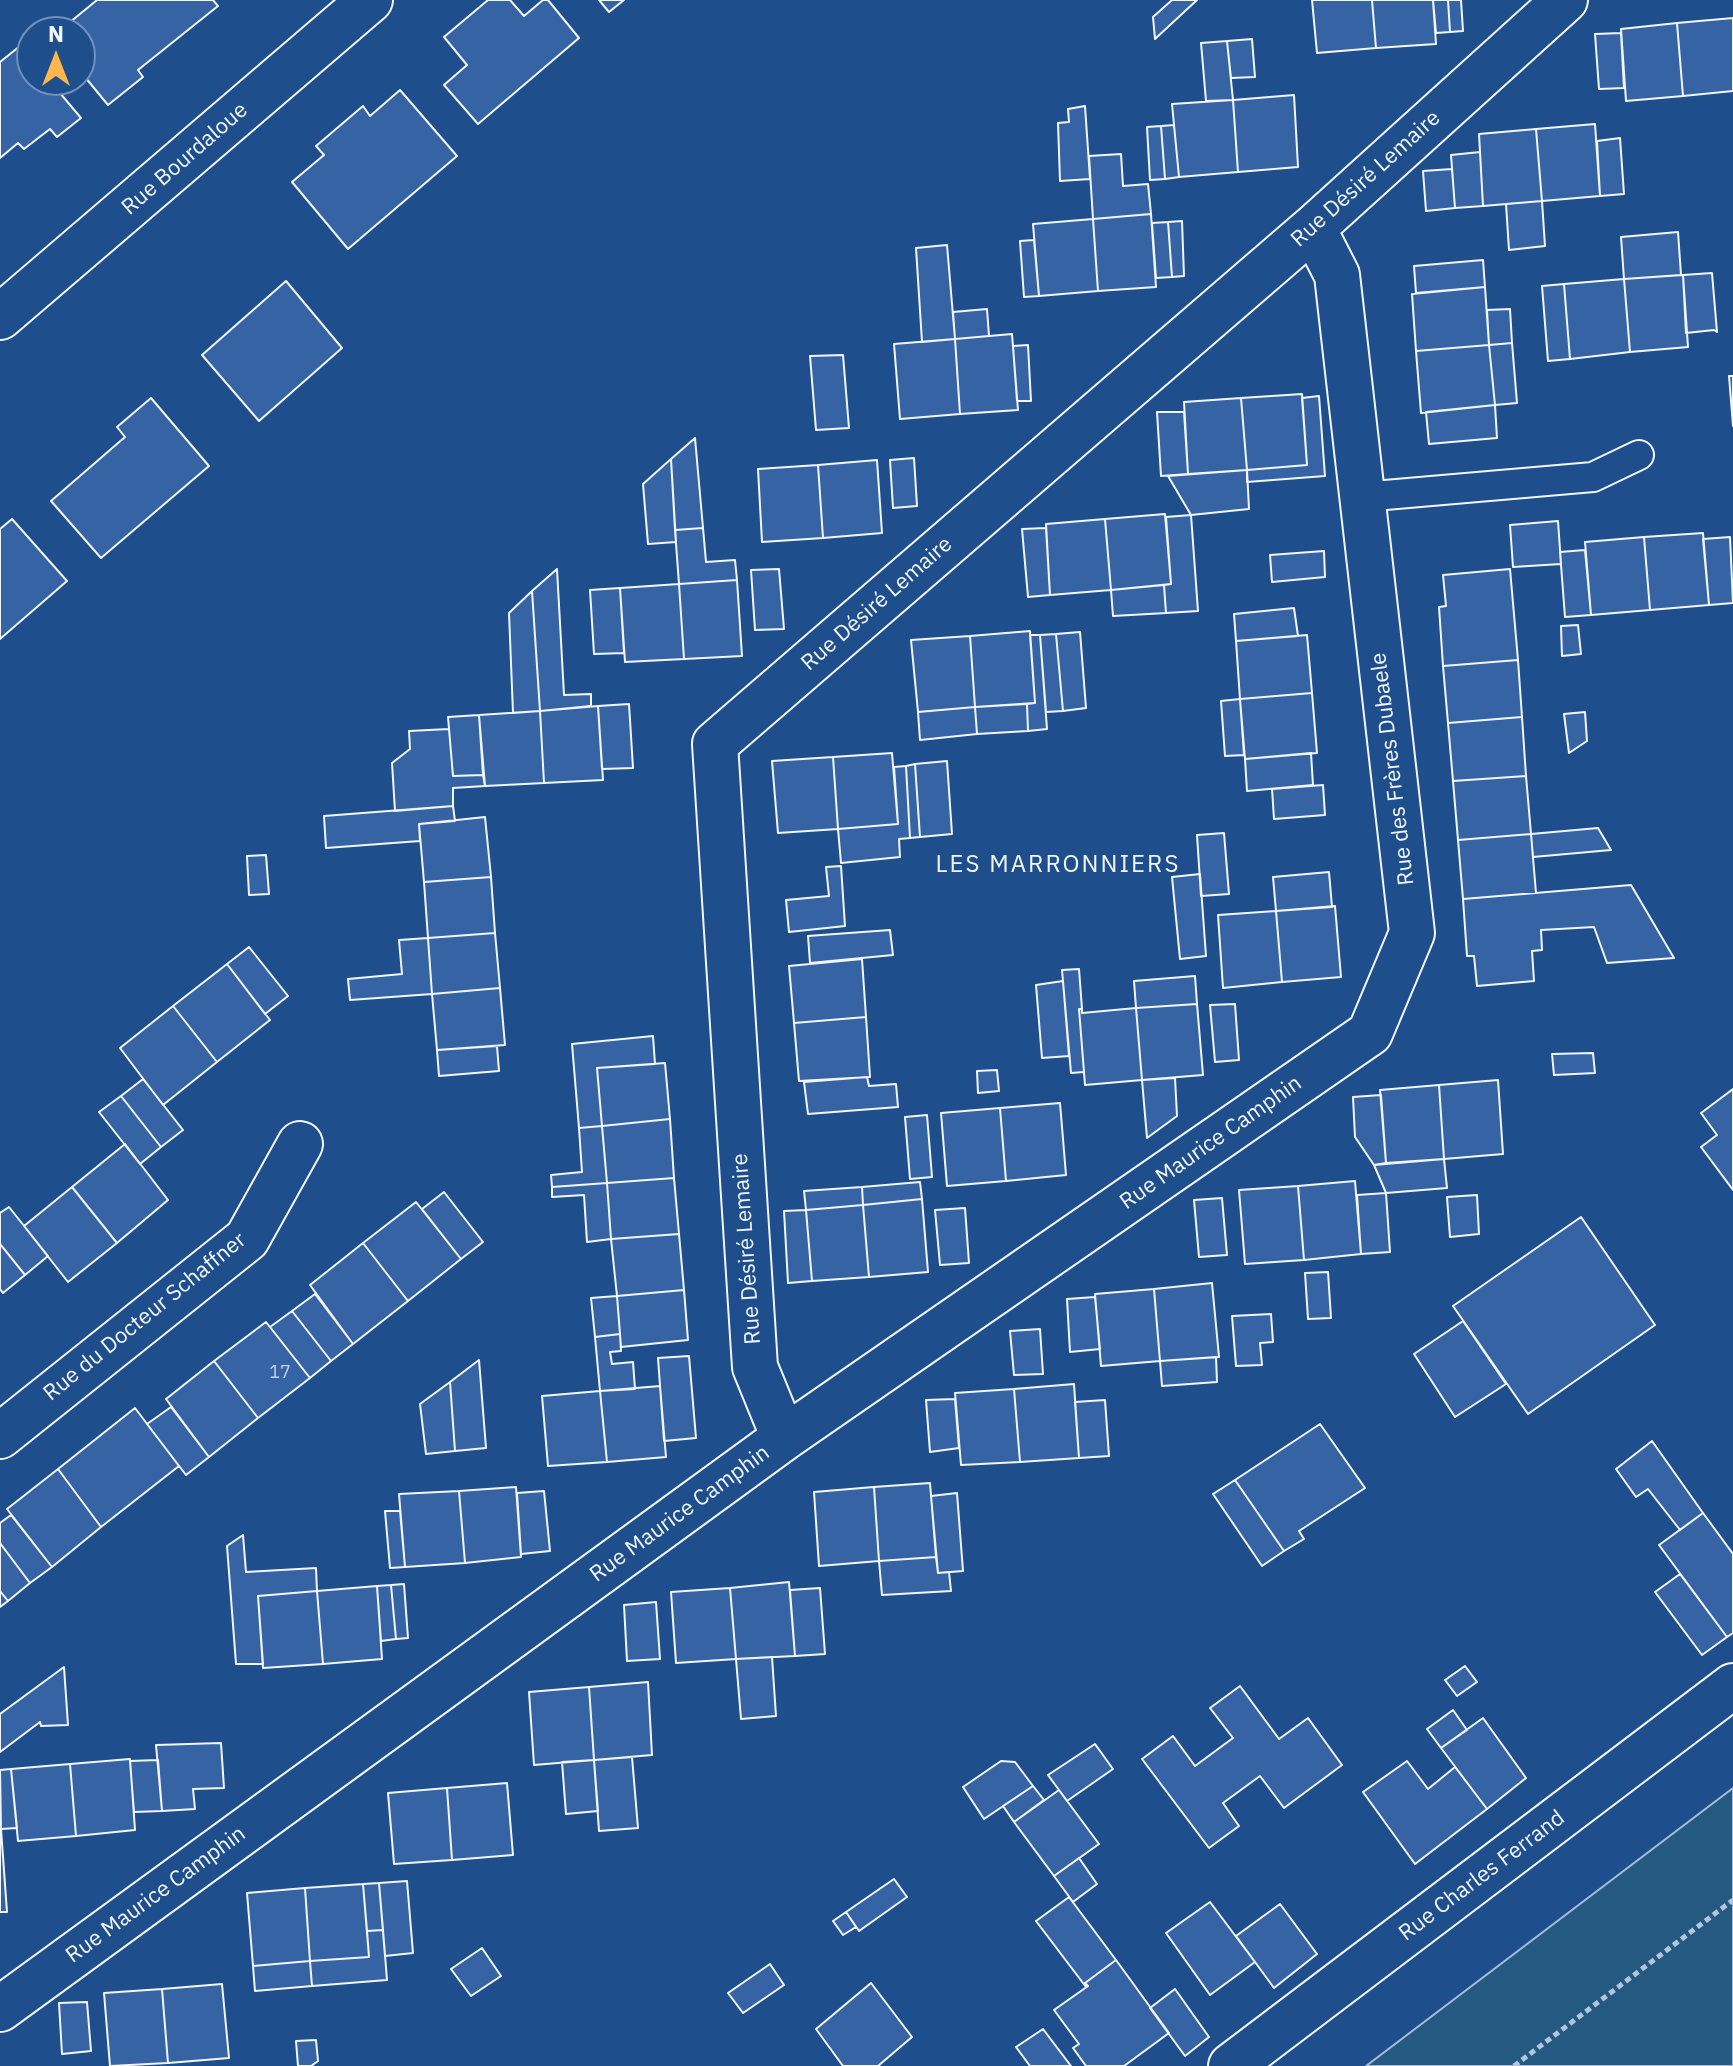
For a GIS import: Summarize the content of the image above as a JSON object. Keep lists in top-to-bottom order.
{
  "streets": {
    "street": [
      "Rue Bourdaloue",
      "Rue Désiré Lemaire",
      "Rue des Frères Dubaele",
      "Rue Maurice Camphin",
      "Rue du Docteur Schaffner",
      "Rue Charles Ferrand"
    ]
  },
  "crossings": [
    ["Rue Désiré Lemaire", "Rue des Frères Dubaele"],
    ["Rue Désiré Lemaire", "Rue Maurice Camphin"],
    ["Rue des Frères Dubaele", "Rue Maurice Camphin"]
  ],
  "districts": ["LES MARRONNIERS"],
  "house_numbers": ["17"],
  "north": "top"
}
